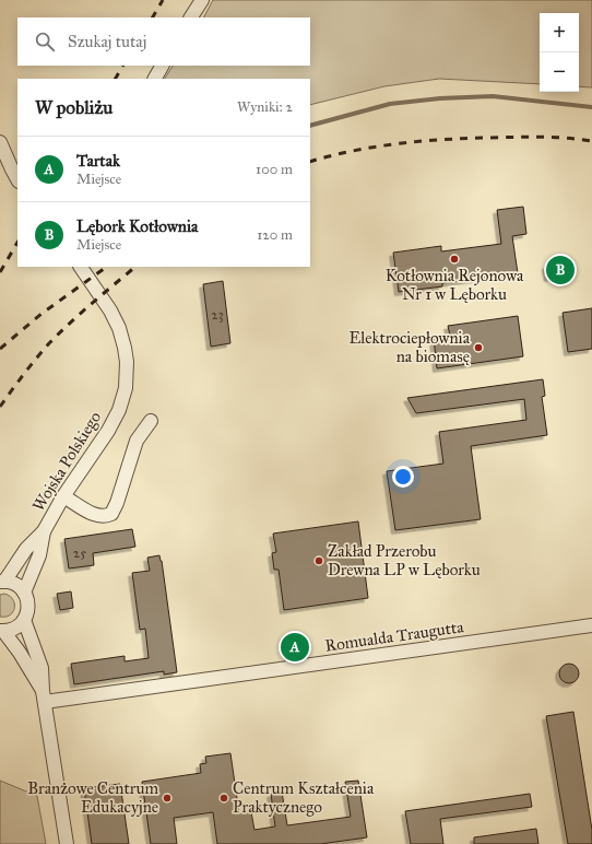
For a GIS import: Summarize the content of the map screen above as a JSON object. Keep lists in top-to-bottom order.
{
  "streets": {
    "street": ["Wojska Polskiego", "Romualda Traugutta"]
  },
  "places": [
    "Kotłownia Rejonowa Nr 1 w Lęborku",
    "Elektrociepłownia na biomasę",
    "Zakład Przerobu Drewna LP w Lęborku",
    "Branżowe Centrum Edukacyjne",
    "Centrum Kształcenia Praktycznego"
  ],
  "house_numbers": ["23", "25"],
  "page": {
    "map_buttons": ["+", "−"],
    "search": "Szukaj tutaj",
    "heading": ["W pobliżu", "Wyniki: 2"],
    "list": [
      {
        "mark": "A",
        "name": "Tartak",
        "note": "Miejsce",
        "value": "100 m"
      },
      {
        "mark": "B",
        "name": "Lębork Kotłownia",
        "note": "Miejsce",
        "value": "120 m"
      }
    ],
    "pins": ["B", "A"]
  }
}
